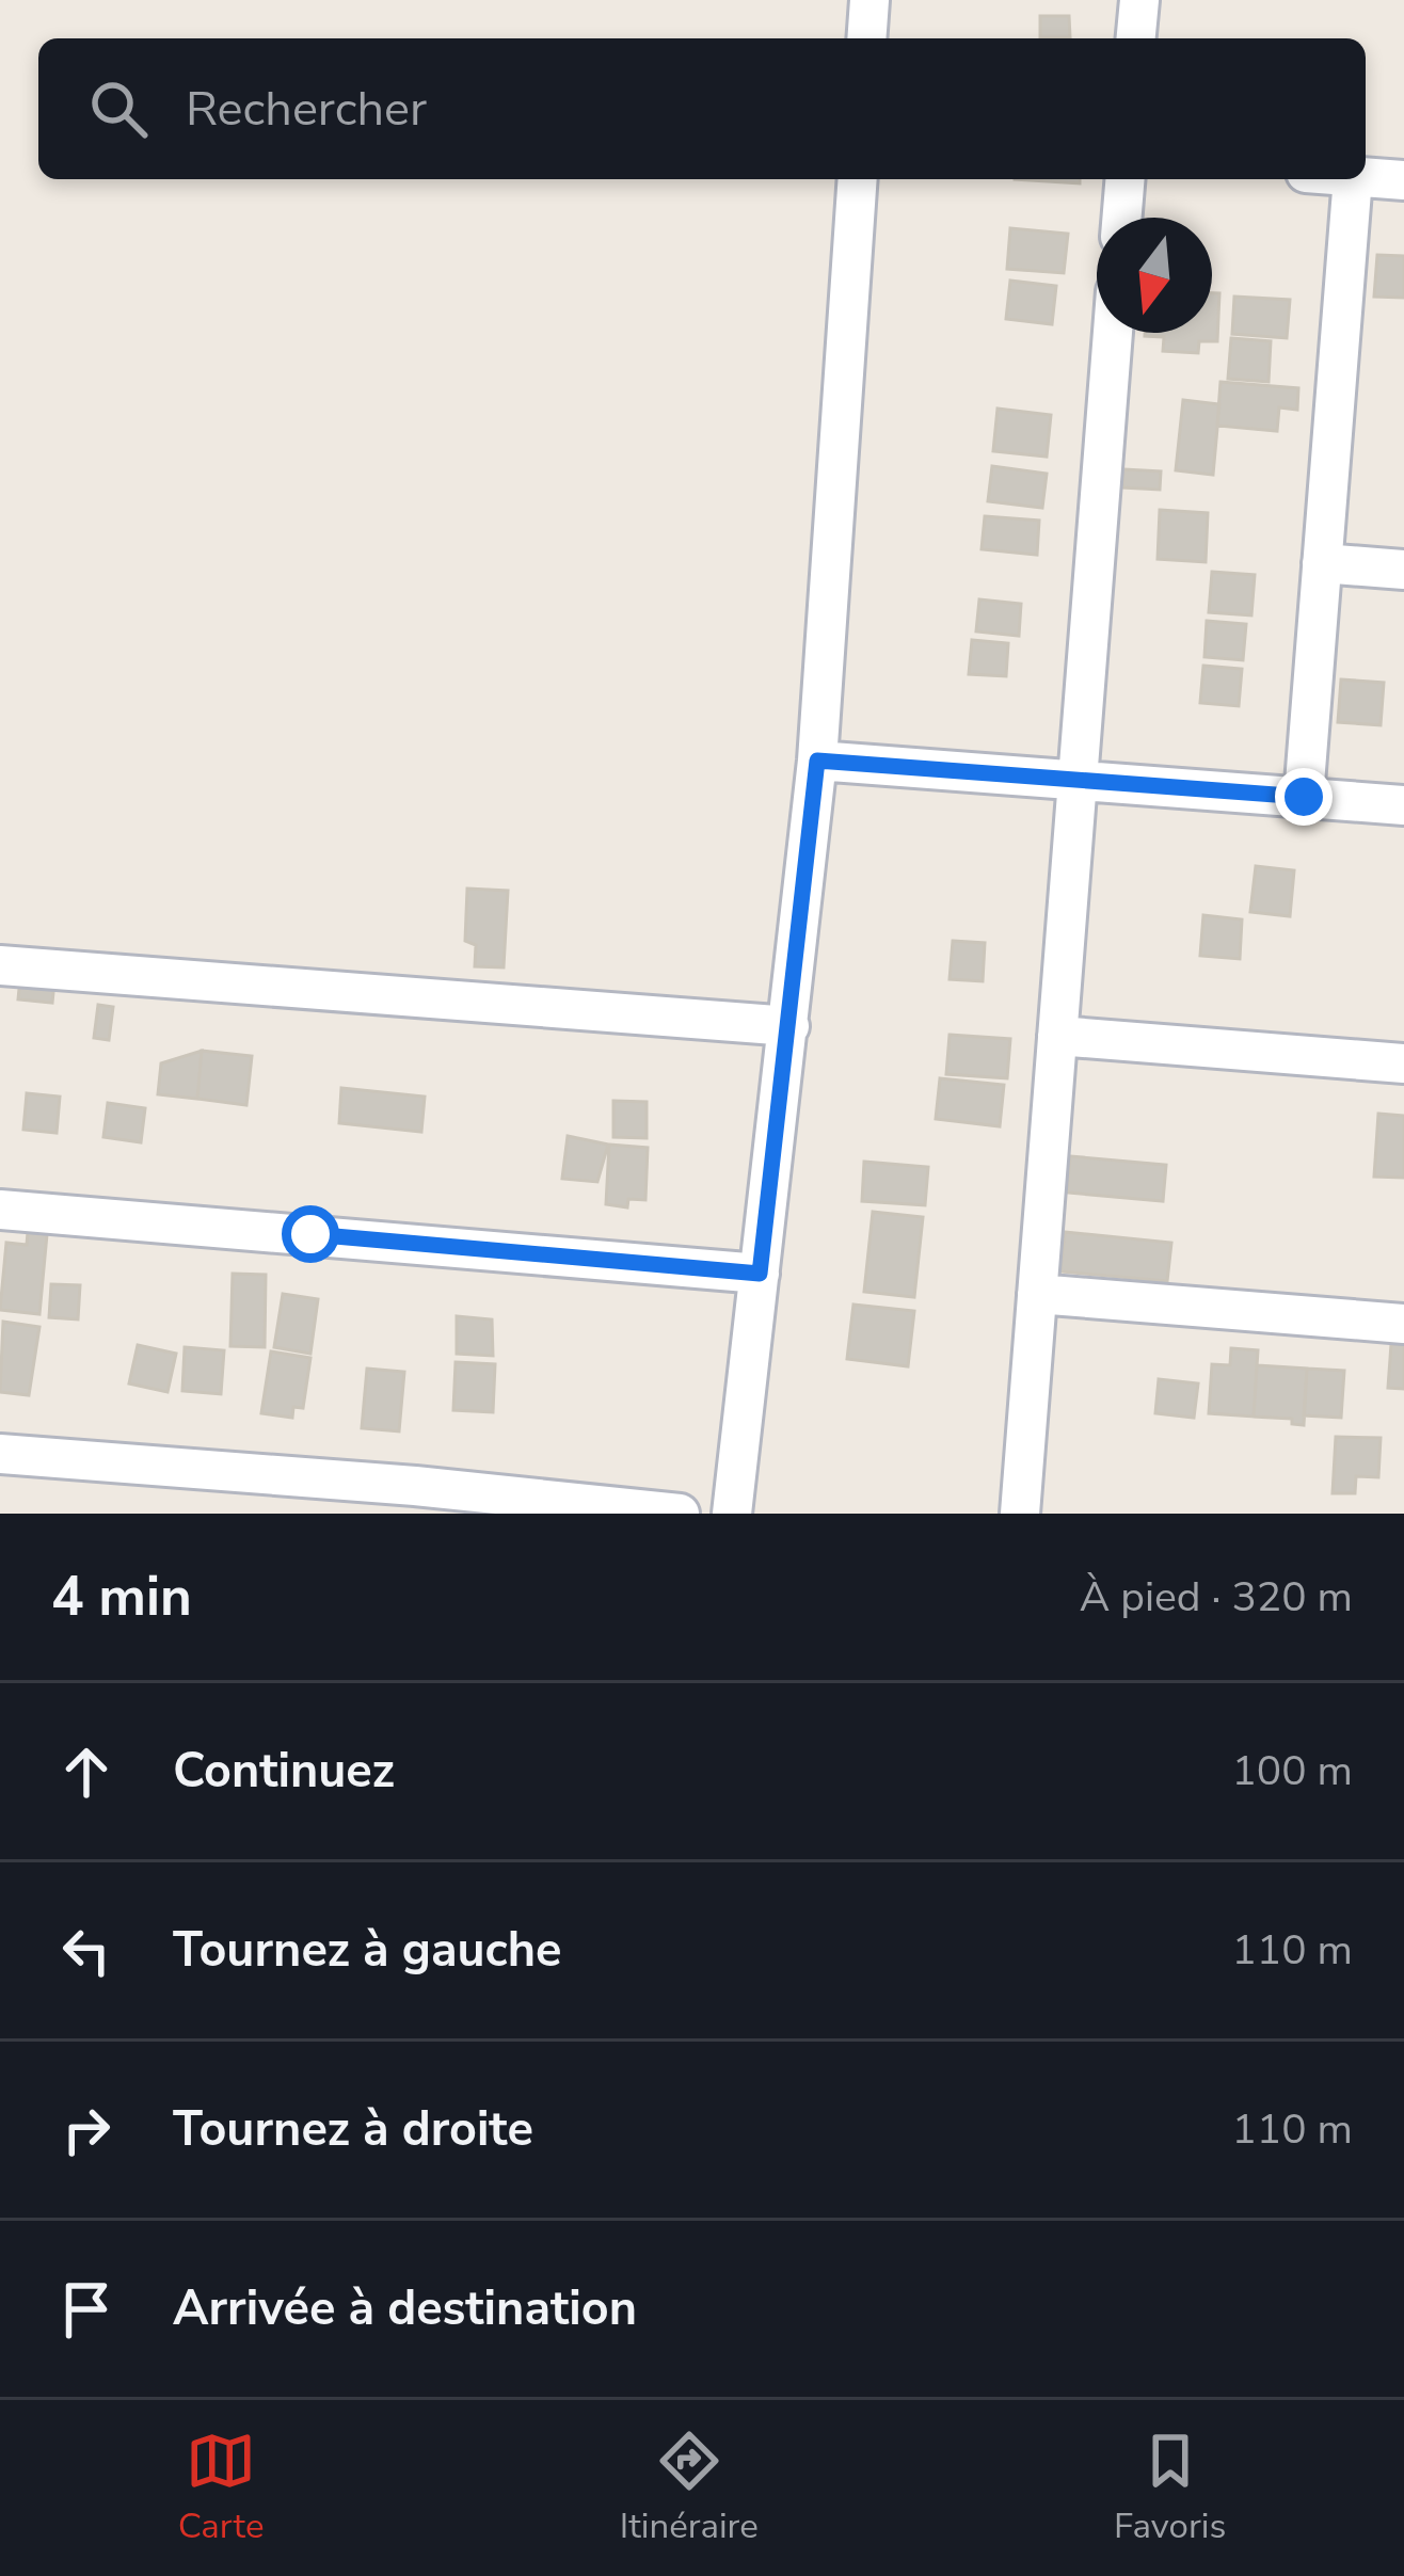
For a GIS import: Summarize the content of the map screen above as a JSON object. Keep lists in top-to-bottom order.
{
  "north": "bottom",
  "page": {
    "search": "Rechercher",
    "heading": ["4 min", "À pied · 320 m"],
    "list": [
      ["Continuez", "100 m"],
      ["Tournez à gauche", "110 m"],
      ["Tournez à droite", "110 m"],
      "Arrivée à destination"
    ],
    "nav": ["Carte", "Itinéraire", "Favoris"]
  }
}
